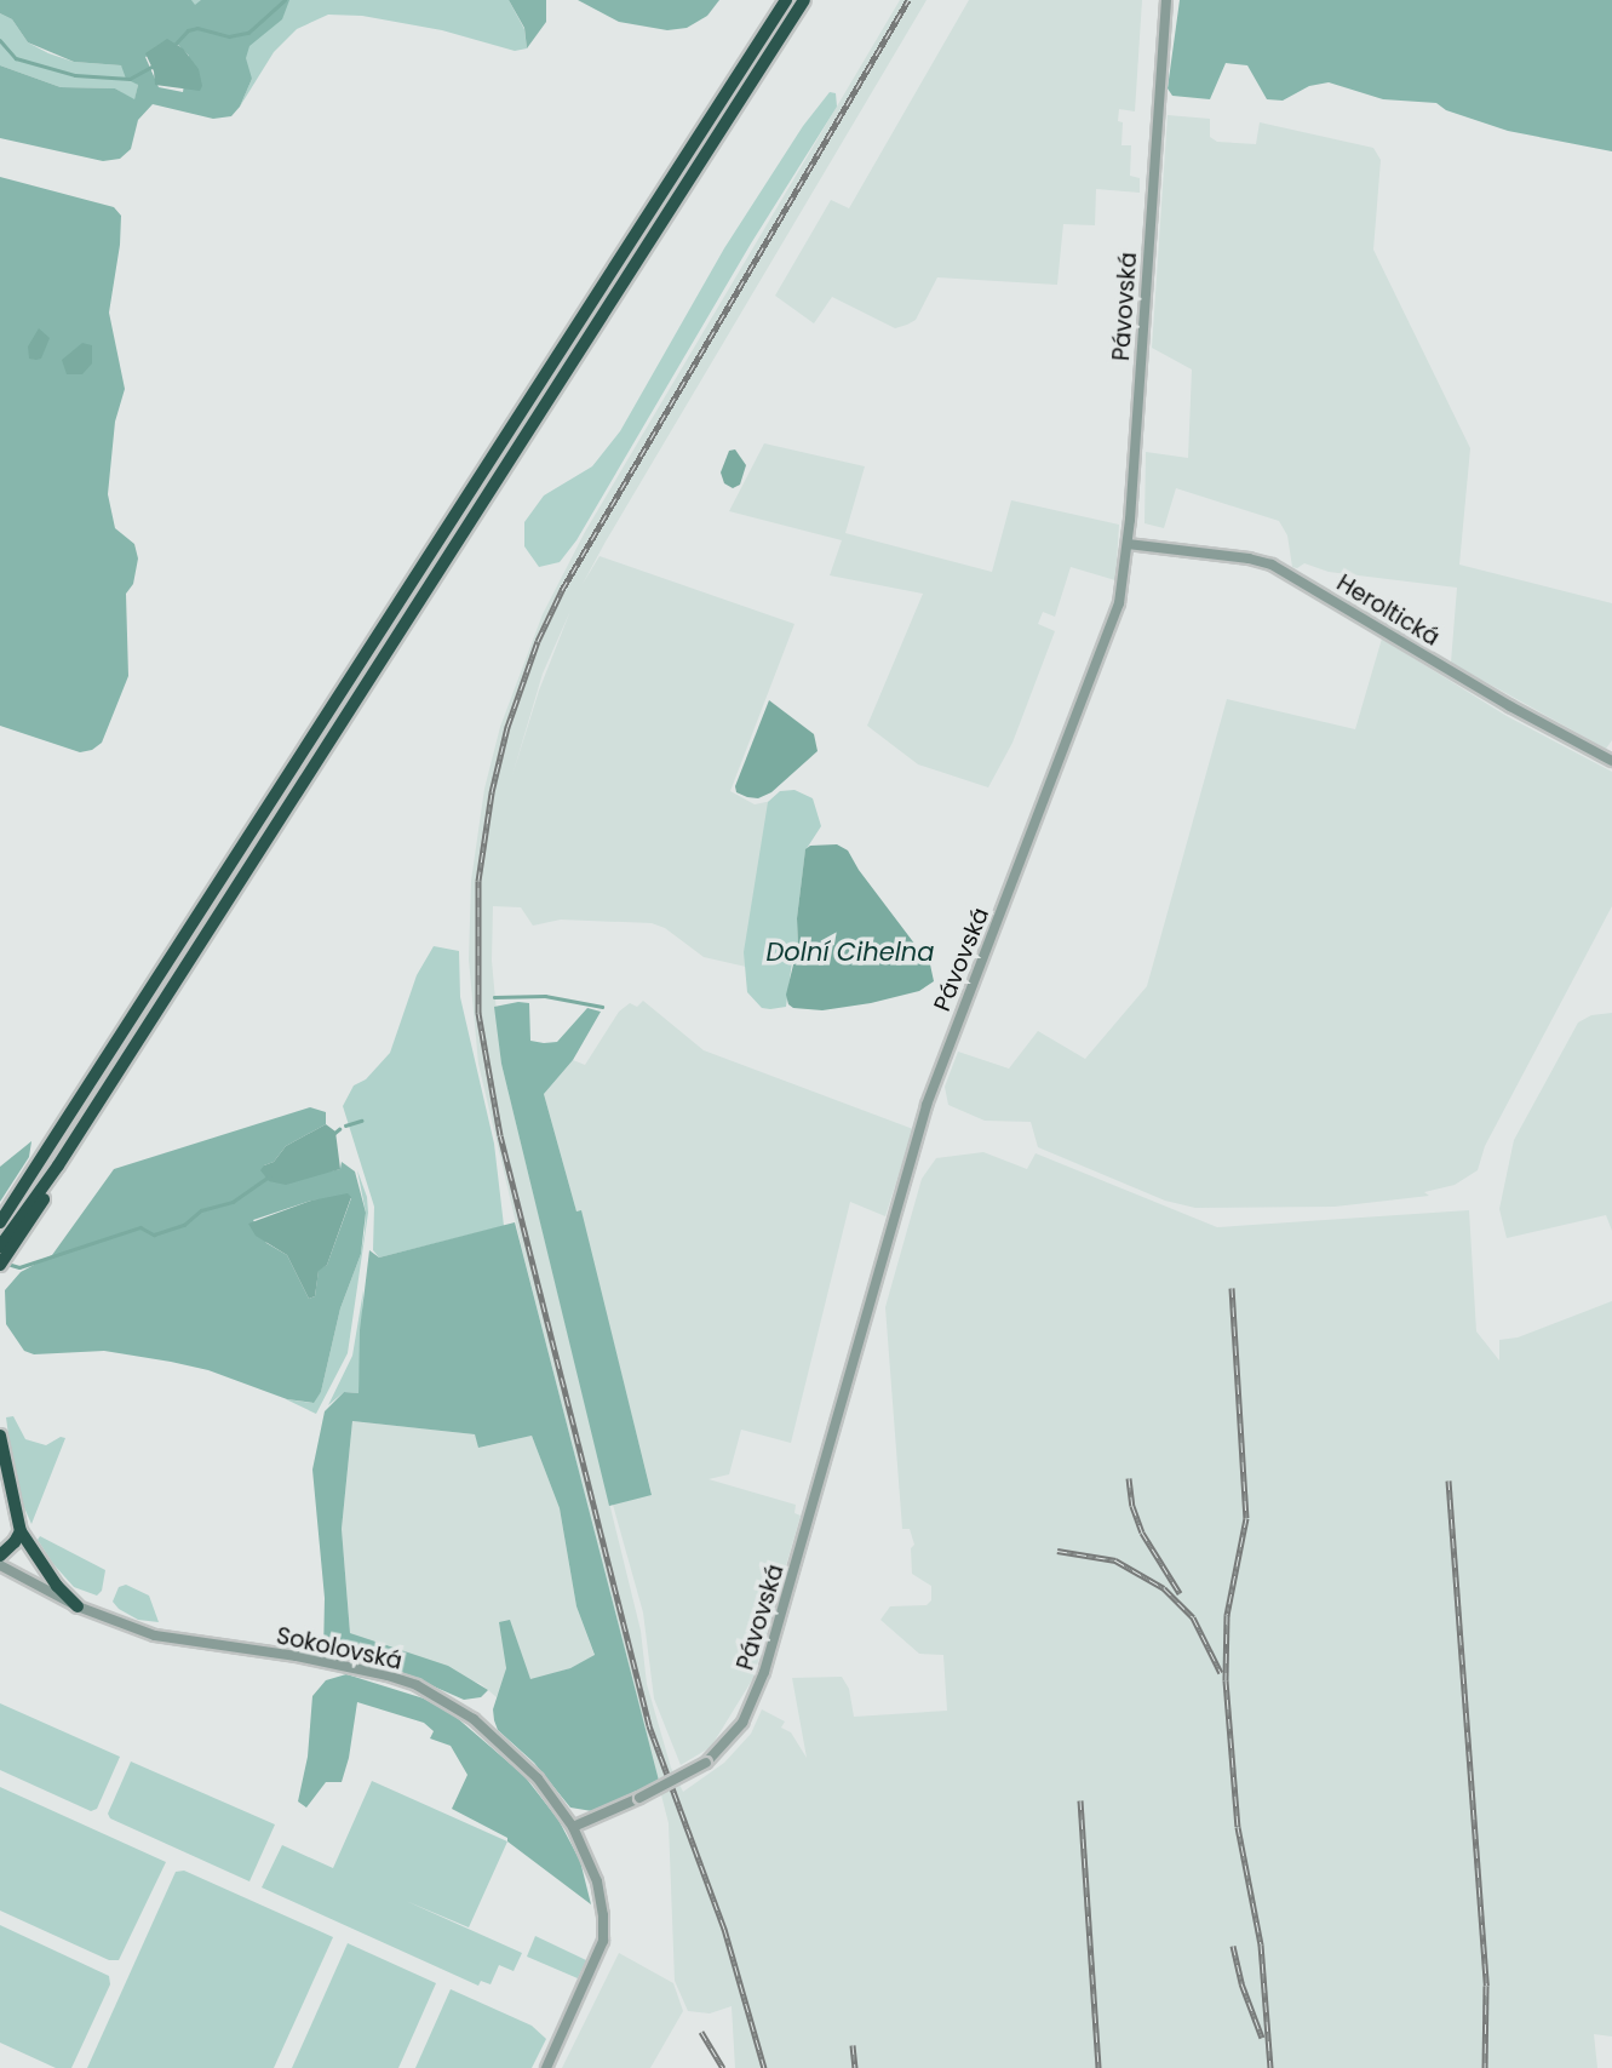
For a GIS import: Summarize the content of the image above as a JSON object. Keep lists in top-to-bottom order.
{
  "streets": {
    "street": ["Pávovská", "Heroltická", "Sokolovská"]
  },
  "crossings": [
    ["Pávovská", "Heroltická"],
    ["Pávovská", "Sokolovská"]
  ],
  "water": ["Dolní Cihelna"]
}
